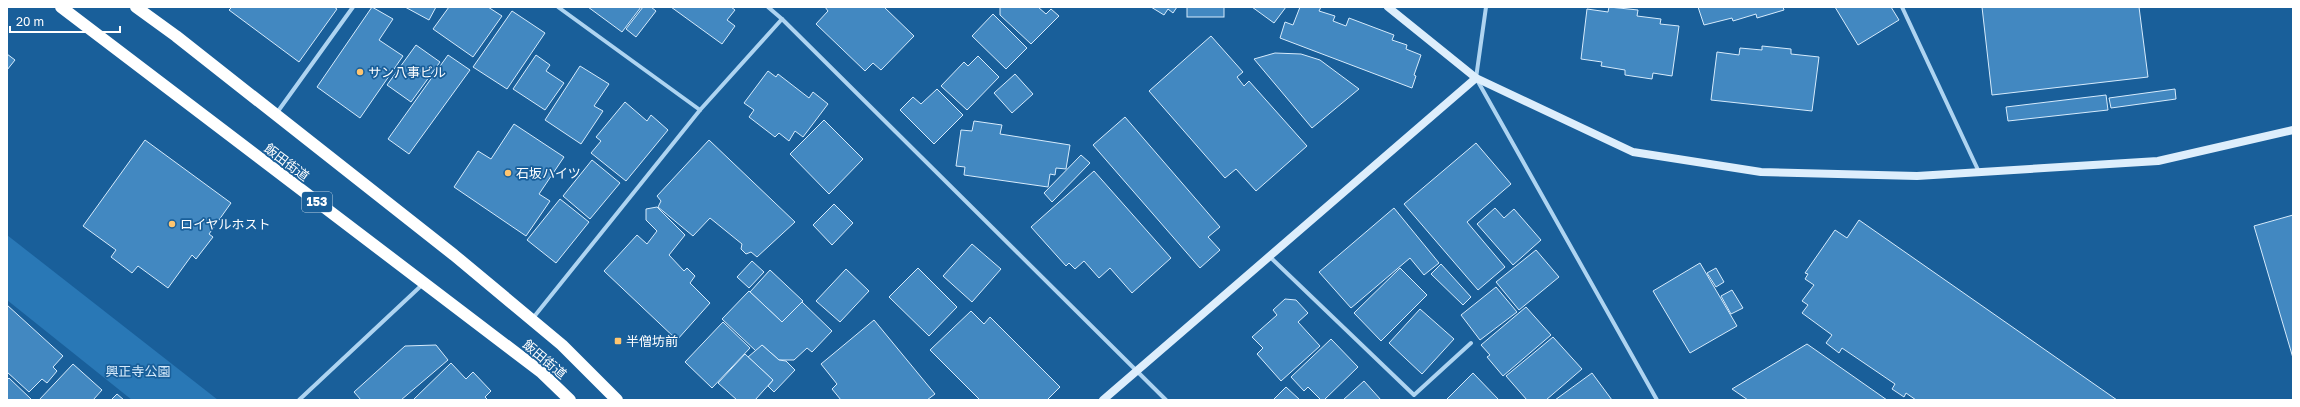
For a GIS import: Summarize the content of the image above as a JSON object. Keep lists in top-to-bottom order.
{
  "streets": {
    "highway": ["飯田街道", "153"]
  },
  "parks": ["興正寺公園"],
  "places": {
    "other": ["サン八事ビル", "石坂ハイツ", "ロイヤルホスト"],
    "transit": ["半僧坊前"]
  },
  "scale_bar": "20 m"
}
